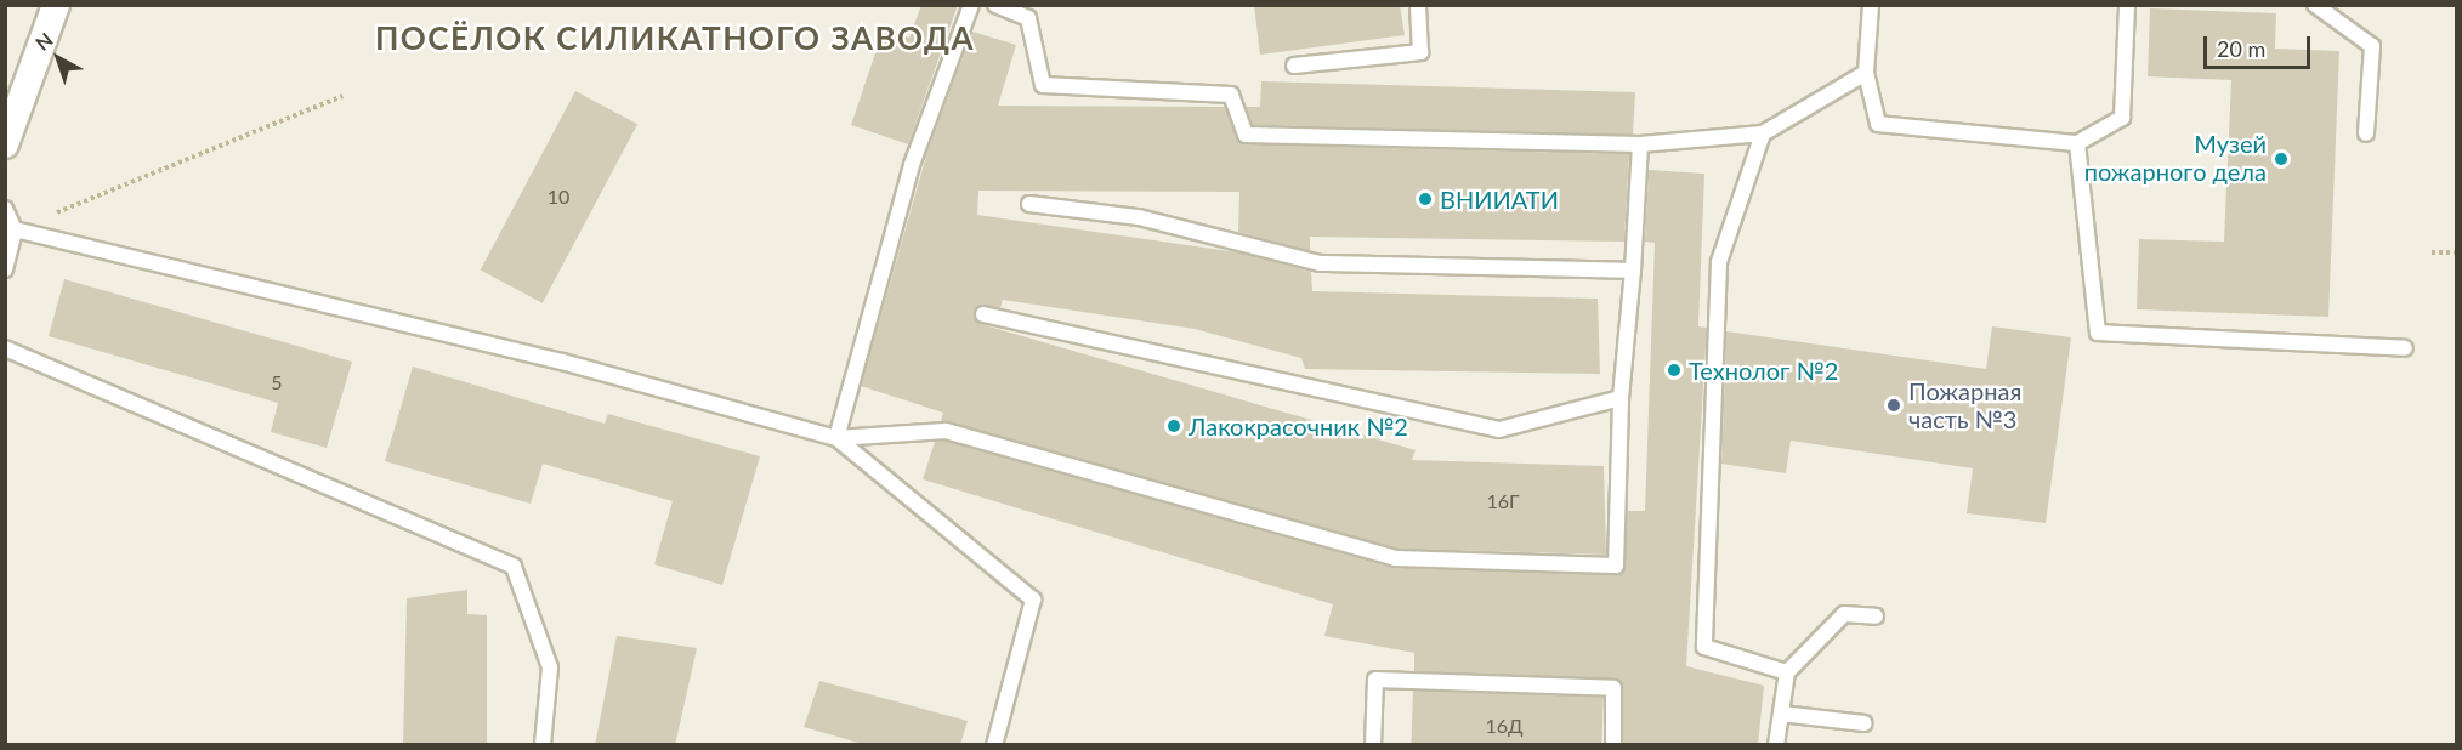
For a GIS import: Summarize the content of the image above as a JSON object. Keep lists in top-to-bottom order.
{
  "districts": ["ПОСЁЛОК СИЛИКАТНОГО ЗАВОДА"],
  "places": [
    "Музей пожарного дела",
    "ВНИИАТИ",
    "Технолог №2",
    "Пожарная часть №3",
    "Лакокрасочник №2"
  ],
  "house_numbers": [
    "10",
    "5",
    "16Г",
    "16Д"
  ],
  "scale_bar": "20 m",
  "north": "top left"
}
